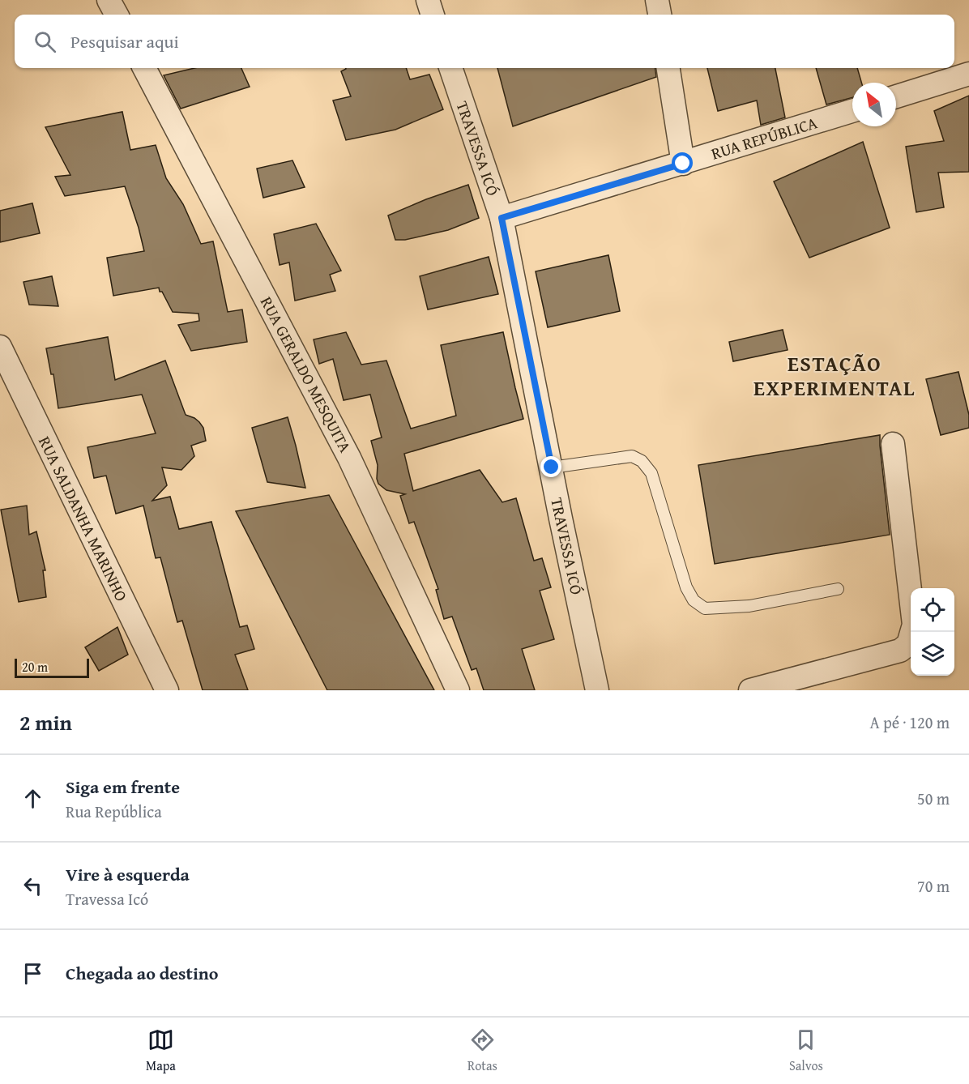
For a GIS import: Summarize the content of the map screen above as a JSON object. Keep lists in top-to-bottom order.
{
  "streets": {
    "street": [
      "RUA REPÚBLICA",
      "TRAVESSA ICÓ",
      "RUA GERALDO MESQUITA",
      "RUA SALDANHA MARINHO"
    ]
  },
  "crossings": [
    ["RUA REPÚBLICA", "TRAVESSA ICÓ"]
  ],
  "districts": ["ESTAÇÃO EXPERIMENTAL"],
  "scale_bar": "20 m",
  "north": "top left",
  "page": {
    "search": "Pesquisar aqui",
    "scale": "20 m",
    "heading": ["2 min", "A pé · 120 m"],
    "list": [
      ["Siga em frente", "Rua República", "50 m"],
      ["Vire à esquerda", "Travessa Icó", "70 m"],
      "Chegada ao destino"
    ],
    "nav": ["Mapa", "Rotas", "Salvos"]
  }
}
